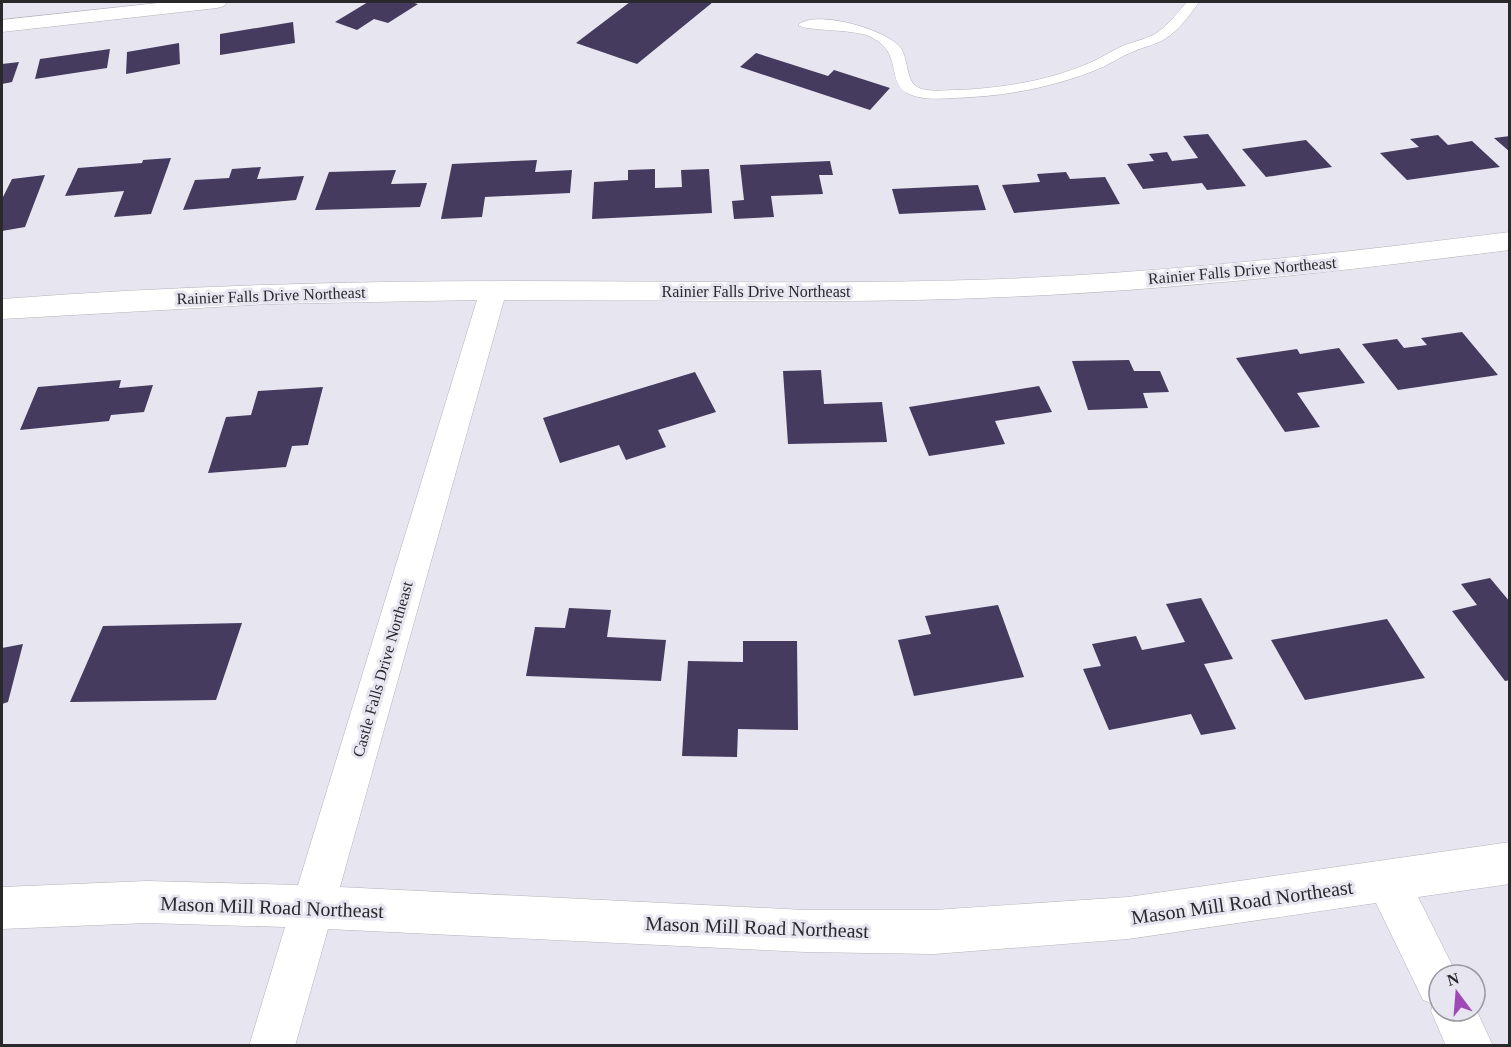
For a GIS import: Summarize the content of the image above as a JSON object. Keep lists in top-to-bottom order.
{
  "streets": {
    "street": ["Rainier Falls Drive Northeast", "Castle Falls Drive Northeast", "Mason Mill Road Northeast"]
  },
  "crossings": [
    ["Rainier Falls Drive Northeast", "Castle Falls Drive Northeast"],
    ["Castle Falls Drive Northeast", "Mason Mill Road Northeast"]
  ],
  "north": "top"
}
